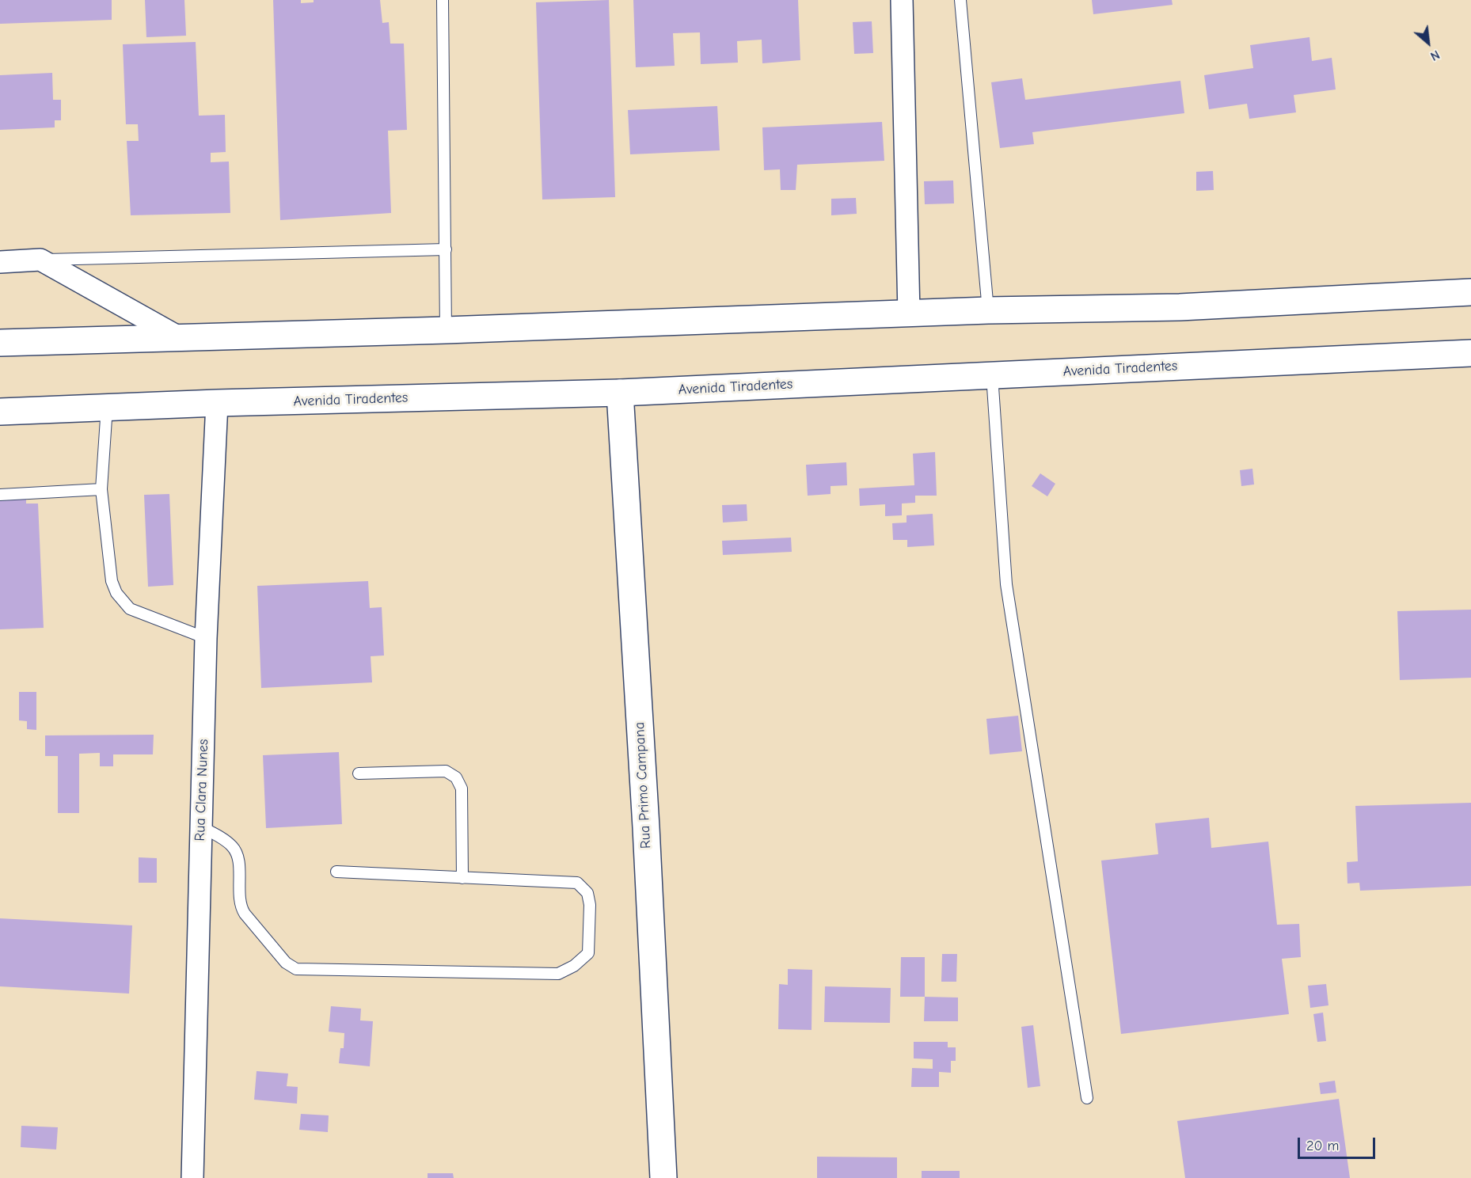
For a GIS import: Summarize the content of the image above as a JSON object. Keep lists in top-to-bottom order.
{
  "streets": {
    "main road": ["Avenida Tiradentes", "Rua Primo Campana"],
    "street": ["Rua Clara Nunes"]
  },
  "crossings": [
    ["Avenida Tiradentes", "Rua Primo Campana"],
    ["Avenida Tiradentes", "Rua Clara Nunes"]
  ],
  "scale_bar": "20 m",
  "north": "bottom right"
}
